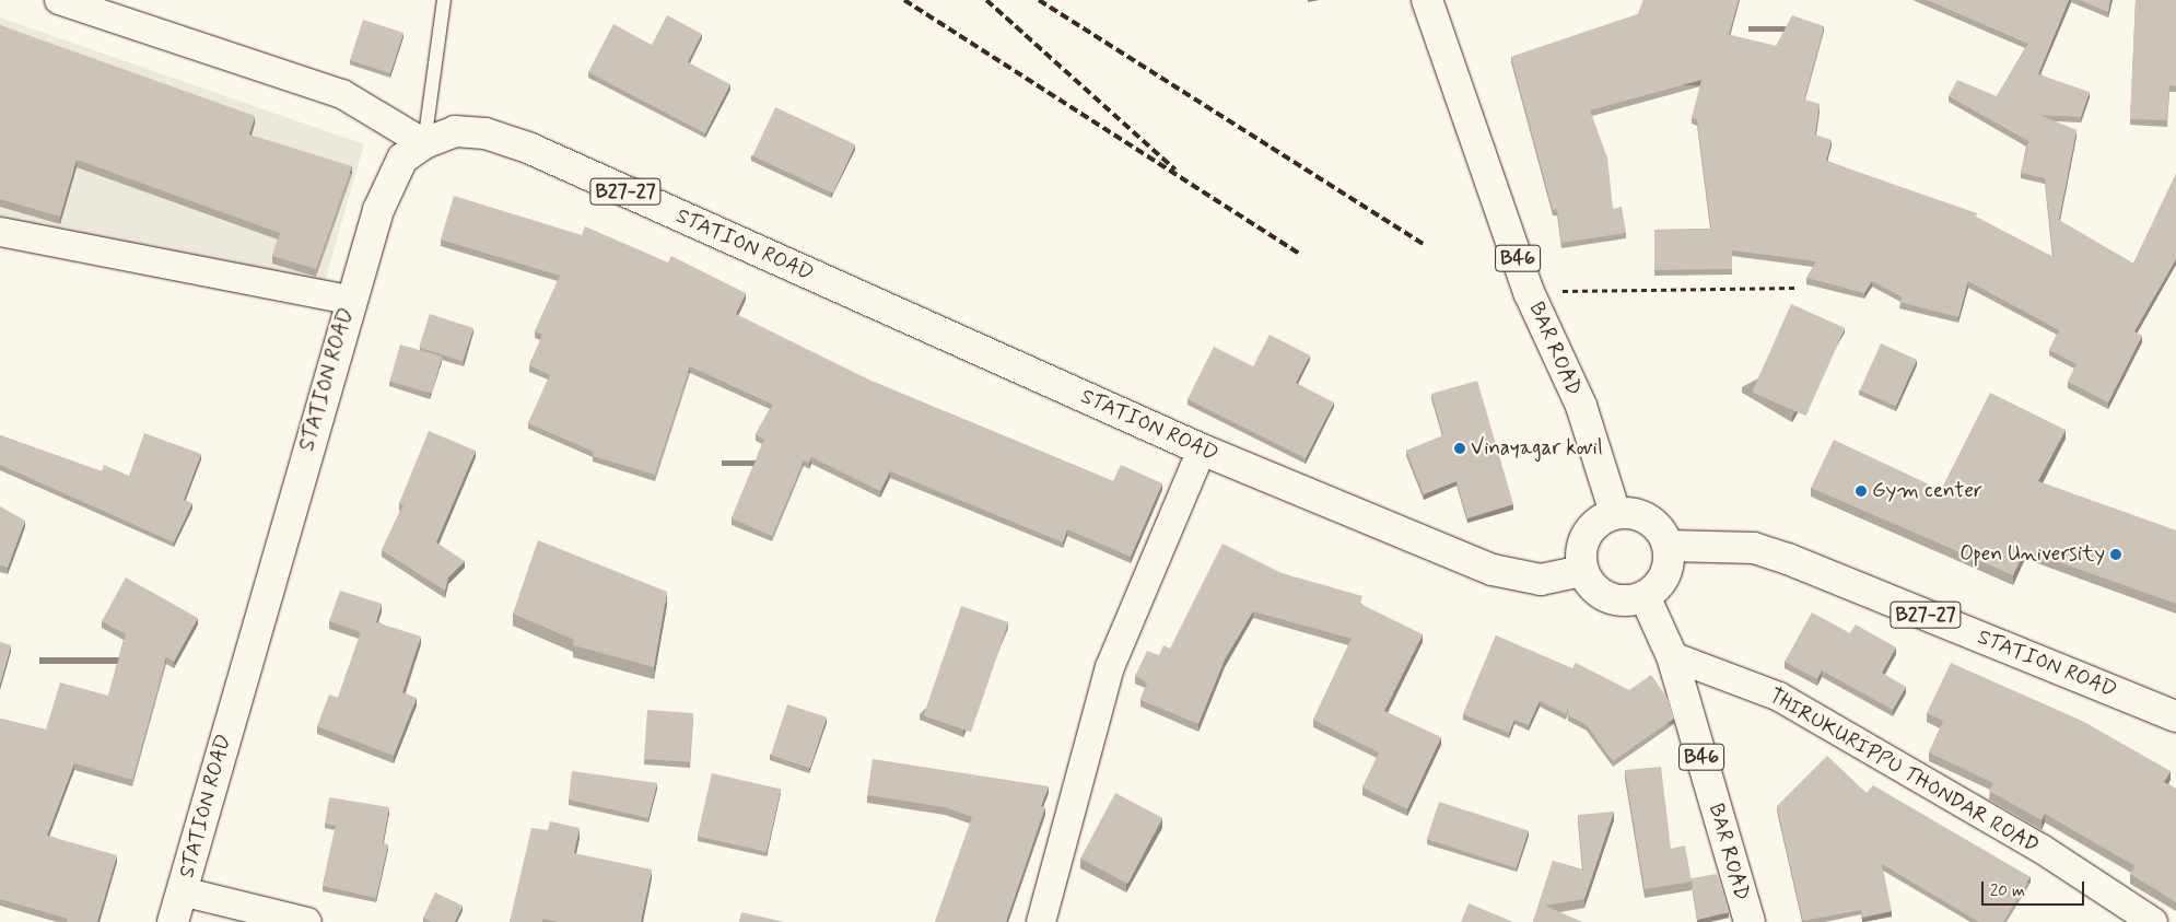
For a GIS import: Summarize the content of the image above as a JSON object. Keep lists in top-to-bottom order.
{
  "streets": {
    "main road": [
      "B27-27",
      "STATION ROAD",
      "B46",
      "BAR ROAD"
    ],
    "street": ["THIRUKURIPPU THONDAR ROAD"]
  },
  "crossings": [
    ["STATION ROAD", "BAR ROAD"],
    ["BAR ROAD", "THIRUKURIPPU THONDAR ROAD"]
  ],
  "places": ["Vinayagar kovil", "Gym center", "Open University"],
  "scale_bar": "20 m"
}
